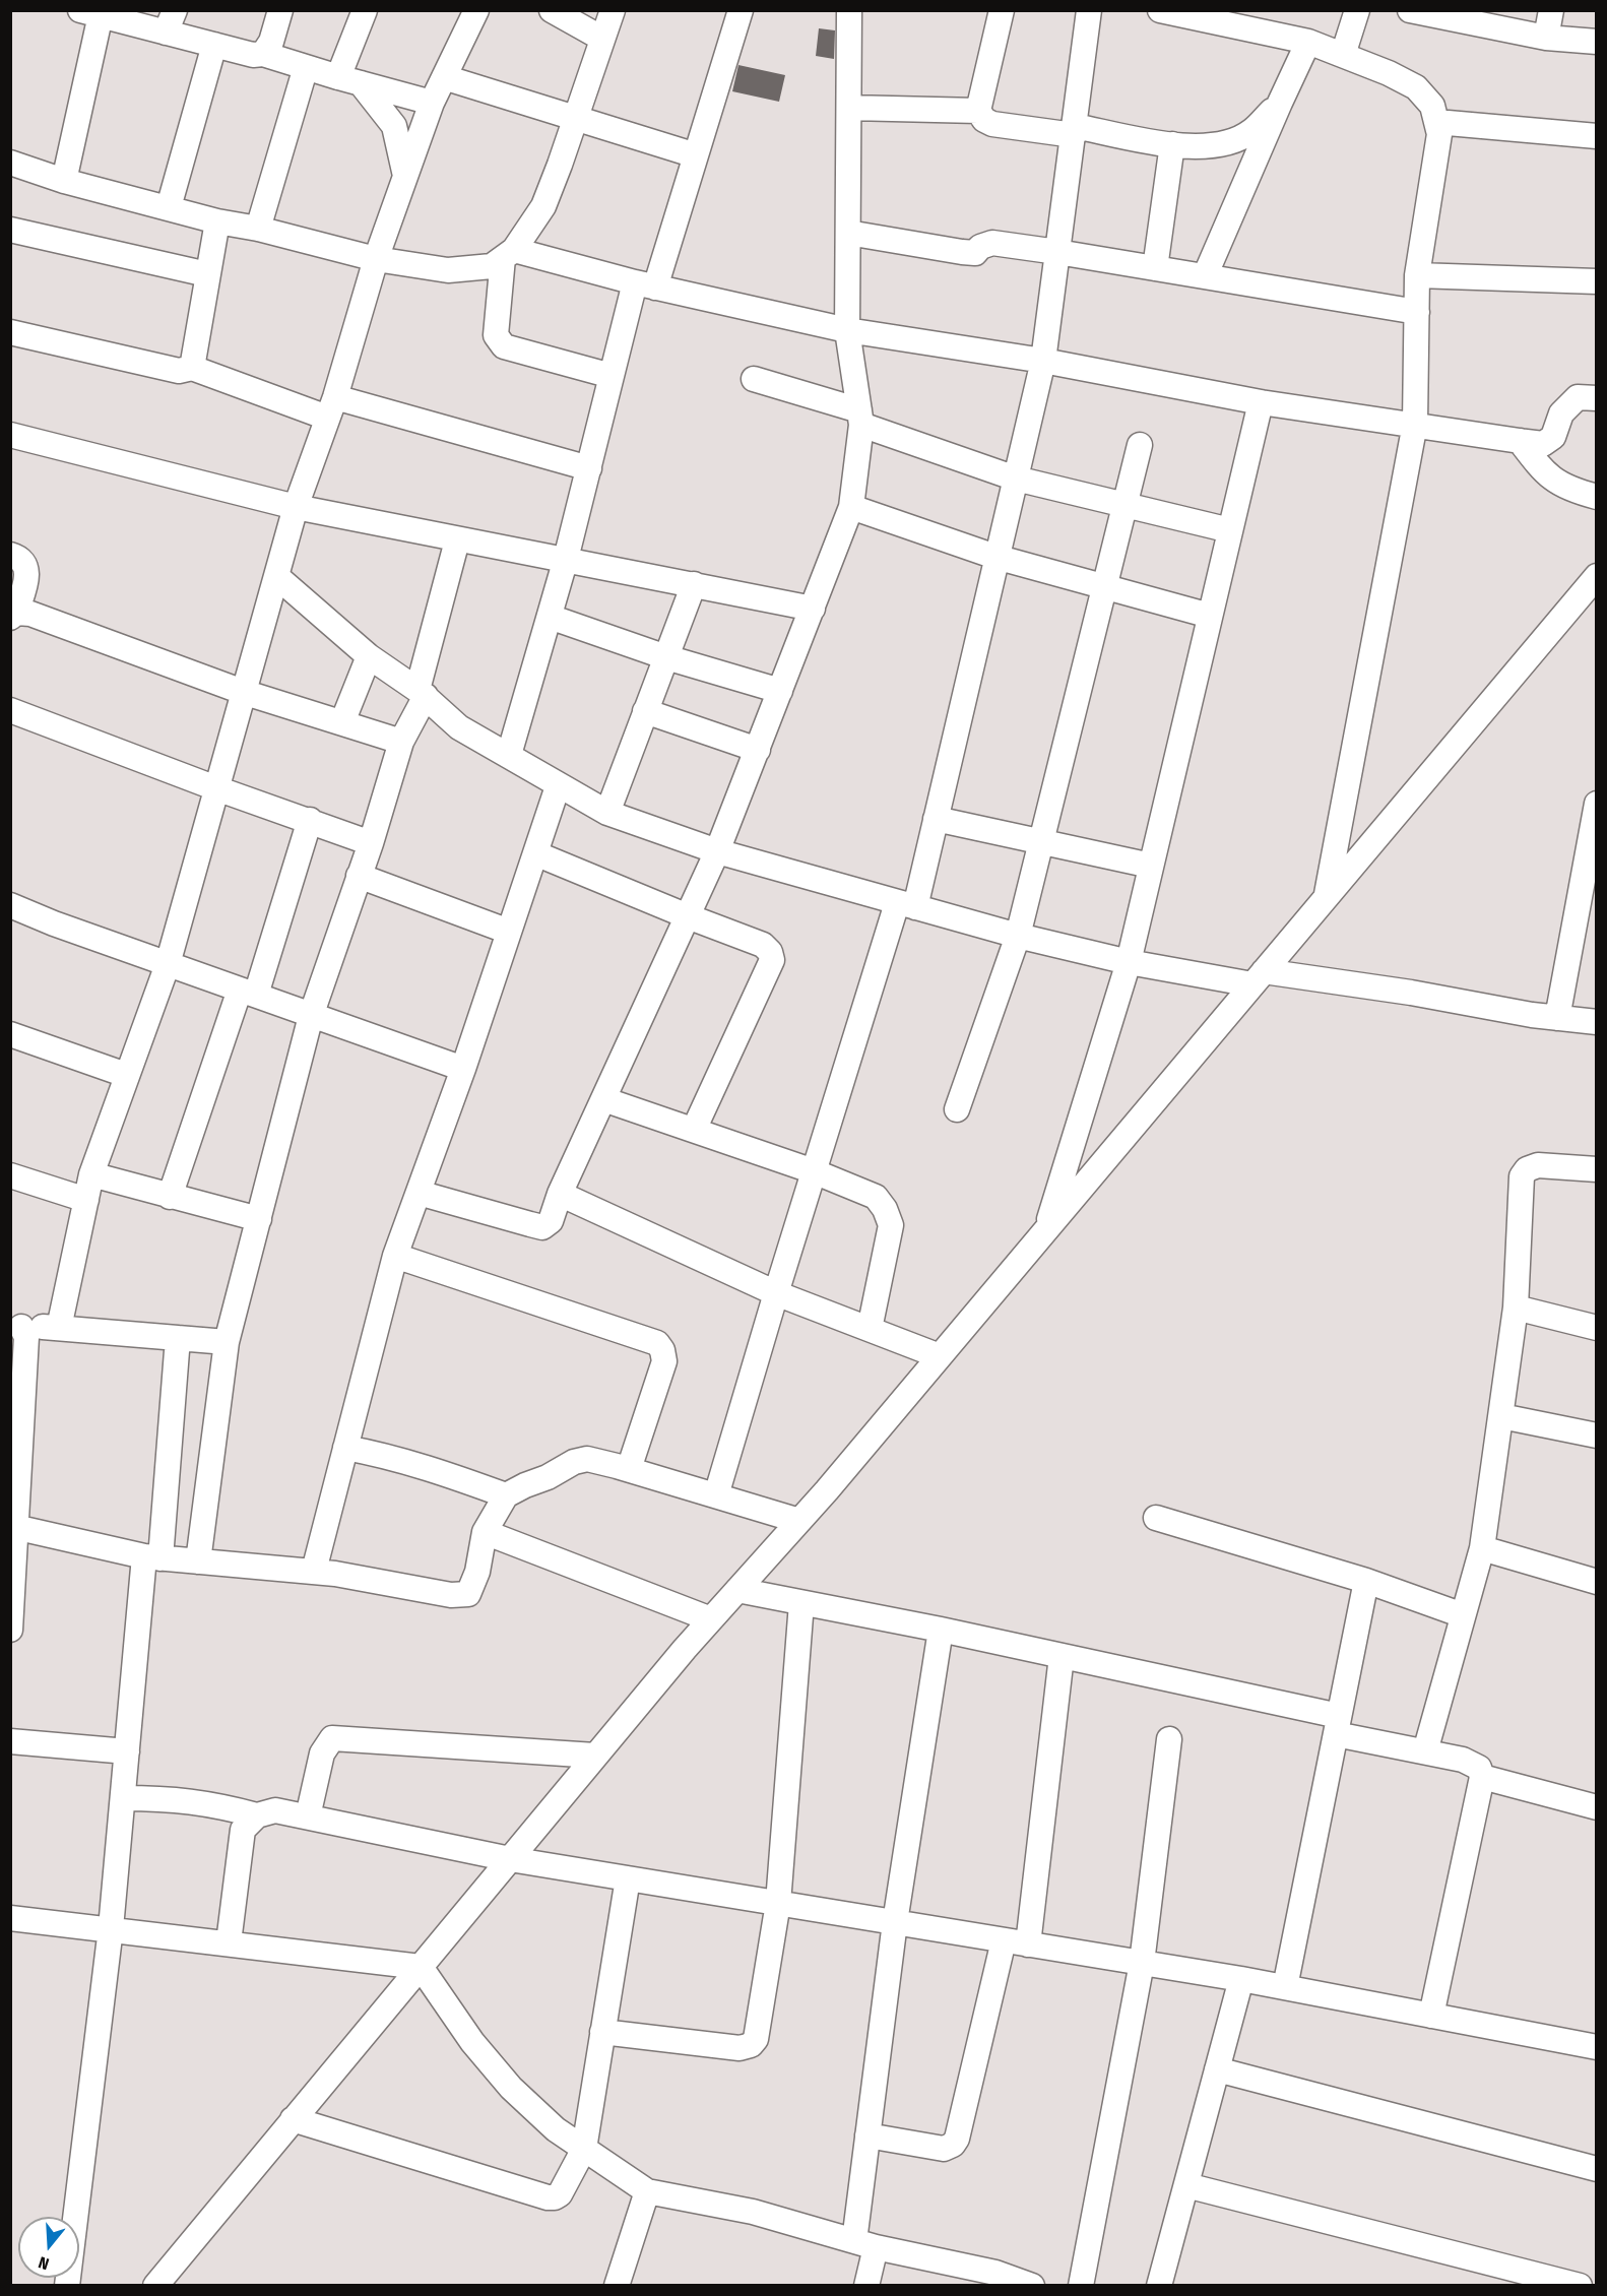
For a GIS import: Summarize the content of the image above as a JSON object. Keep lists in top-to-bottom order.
{
  "north": "bottom"
}
